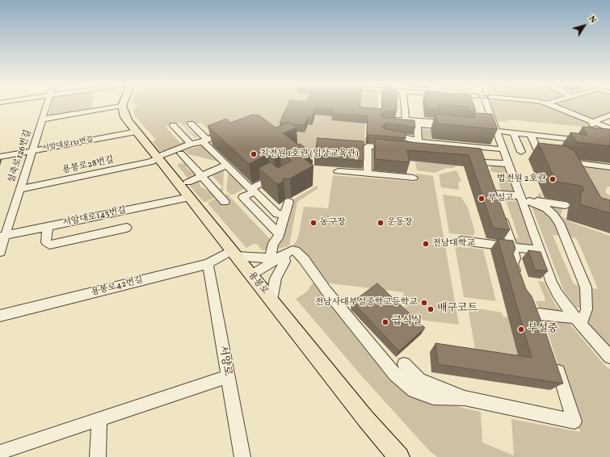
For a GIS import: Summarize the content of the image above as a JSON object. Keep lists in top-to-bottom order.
{
  "streets": {
    "main road": ["용봉로"],
    "street": [
      "서암대로131번길",
      "설죽로126번길",
      "용봉로28번길",
      "서암대로143번길",
      "용봉로42번길",
      "서양로"
    ]
  },
  "crossings": [
    ["서암대로131번길", "설죽로126번길"],
    ["서암대로131번길", "용봉로"],
    ["설죽로126번길", "용봉로28번길"],
    ["설죽로126번길", "서암대로143번길"],
    ["용봉로28번길", "용봉로"],
    ["서암대로143번길", "용봉로"],
    ["용봉로", "용봉로42번길"],
    ["용봉로42번길", "서양로"]
  ],
  "places": [
    "치전원 1호관 (임상교육관)",
    "법전원 2호관",
    "부설고",
    "농구장",
    "운동장",
    "전남대학교",
    "전남사대부설중학고등학교",
    "배구코트",
    "급식실",
    "부설중"
  ],
  "north": "top right"
}
